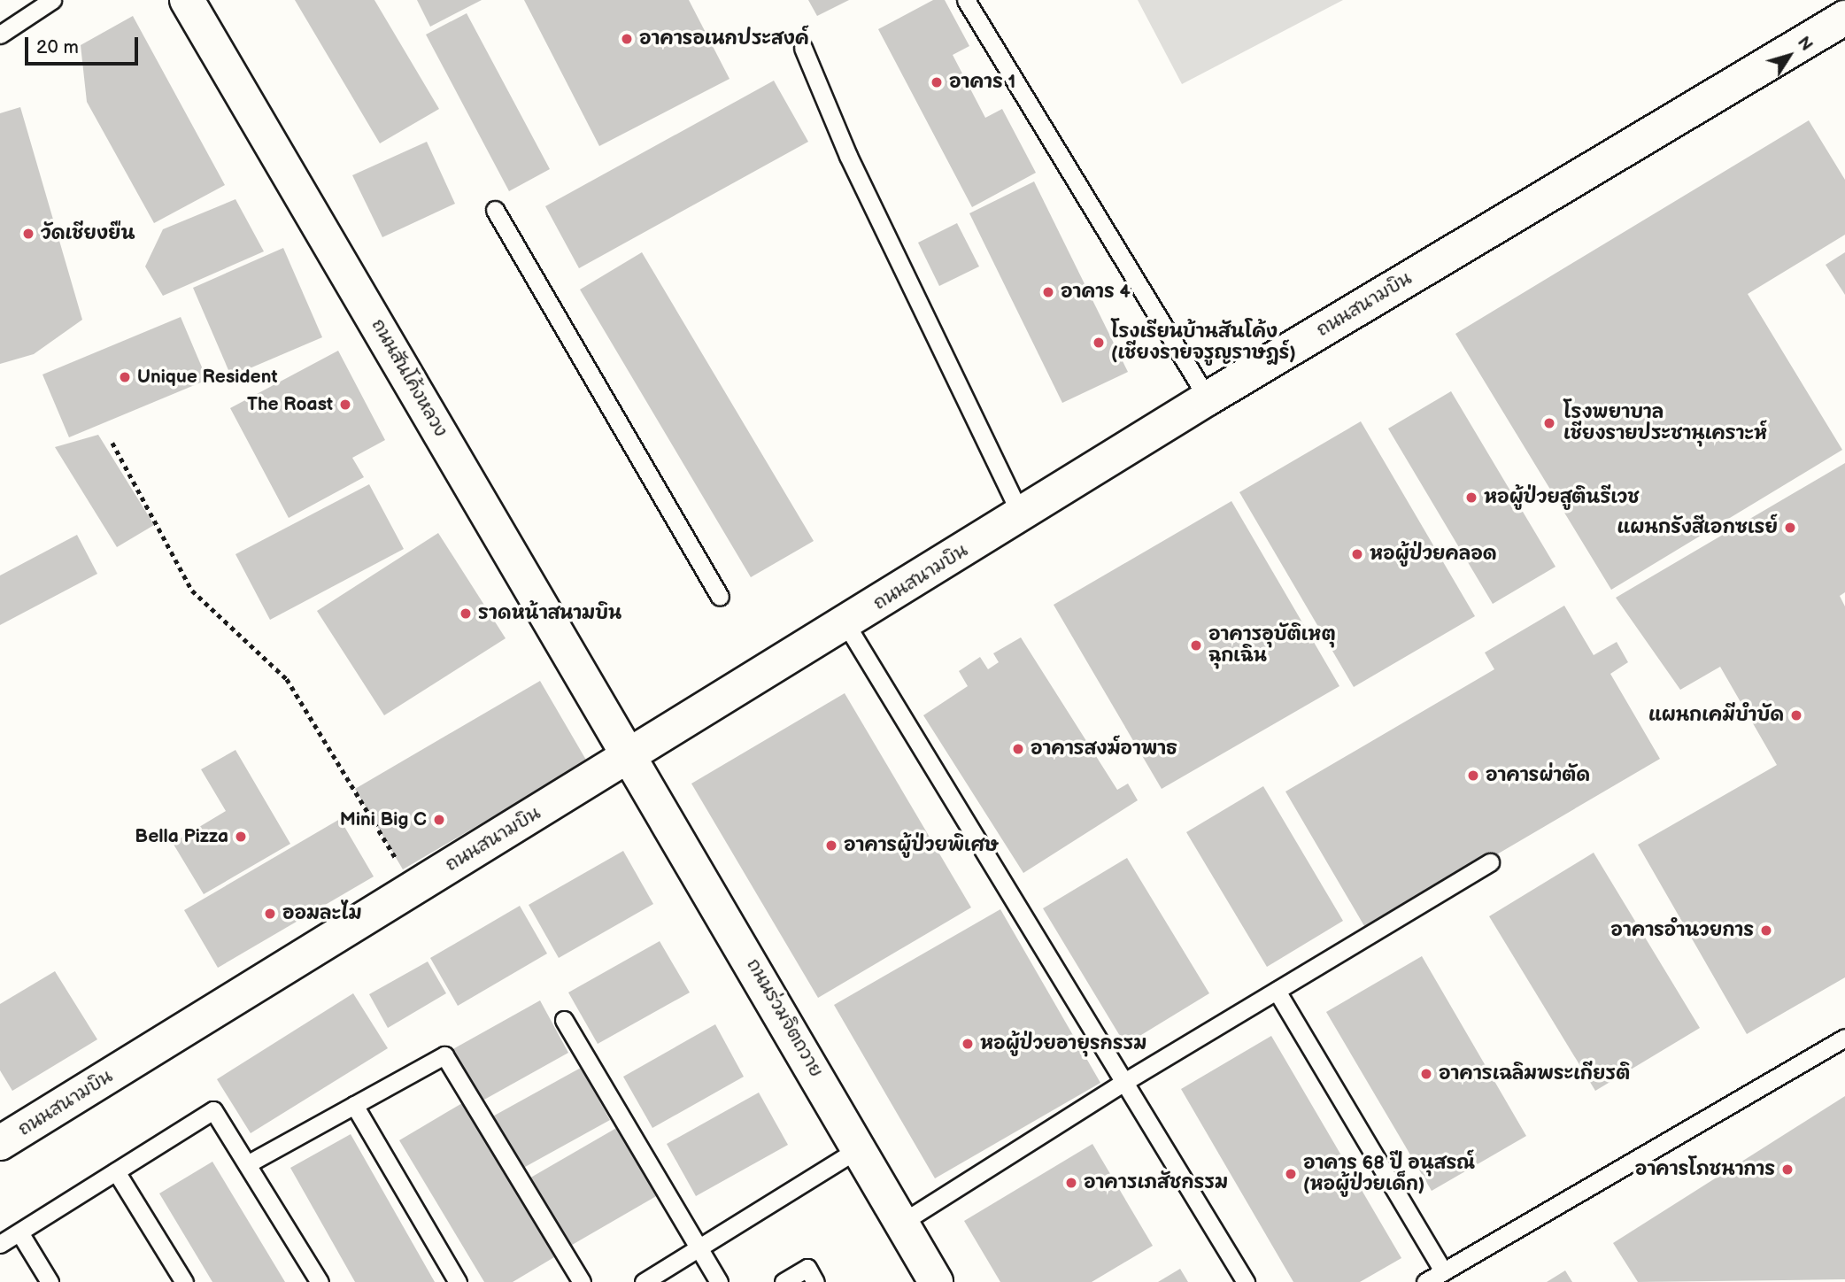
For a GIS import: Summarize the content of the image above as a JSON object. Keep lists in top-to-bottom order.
{
  "streets": {
    "street": ["ถนนสนามบิน", "ถนนสันโค้งหลวง", "ถนนร่วมจิตถวาย"]
  },
  "crossings": [
    ["ถนนสนามบิน", "ถนนสันโค้งหลวง"],
    ["ถนนสนามบิน", "ถนนร่วมจิตถวาย"],
    ["ถนนสันโค้งหลวง", "ถนนร่วมจิตถวาย"]
  ],
  "places": [
    "อาคารอเนกประสงค์",
    "อาคาร 1",
    "วัดเชียงยืน",
    "อาคาร 4",
    "โรงเรียนบ้านสันโค้ง (เชียงรายจรูญราษฎร์)",
    "Unique Resident",
    "The Roast",
    "โรงพยาบาล เชียงรายประชานุเคราะห์",
    "หอผู้ป่วยสูตินรีเวช",
    "แผนกรังสีเอกซเรย์",
    "หอผู้ป่วยคลอด",
    "ราดหน้าสนามบิน",
    "อาคารอุบัติเหตุ ฉุกเฉิน",
    "แผนกเคมีบำบัด",
    "อาคารสงฆ์อาพาธ",
    "อาคารผ่าตัด",
    "Mini Big C",
    "Bella Pizza",
    "อาคารผู้ป่วยพิเศษ",
    "ออมละไม",
    "อาคารอำนวยการ",
    "หอผู้ป่วยอายุรกรรม",
    "อาคารเฉลิมพระเกียรติ",
    "อาคารโภชนาการ",
    "อาคาร 68 ปี อนุสรณ์ (หอผู้ป่วยเด็ก)",
    "อาคารเภสัชกรรม"
  ],
  "scale_bar": "20 m",
  "north": "top right"
}
